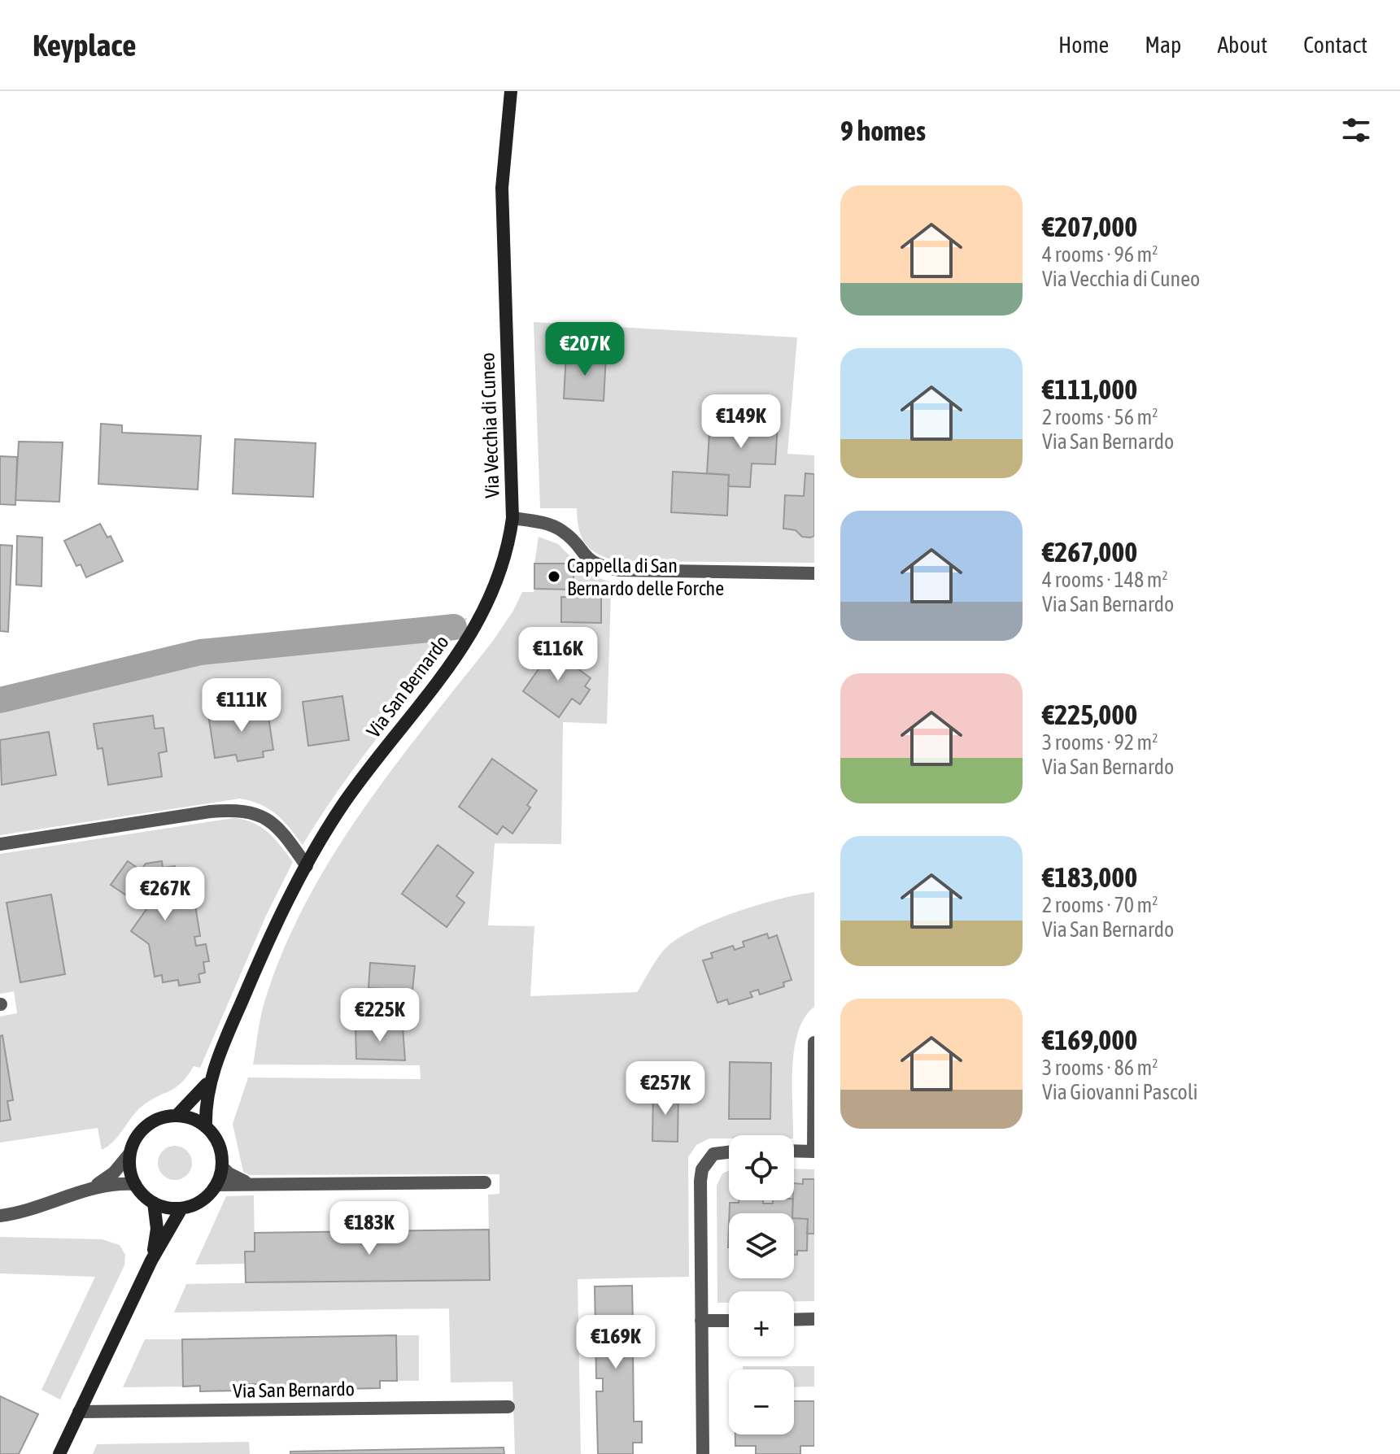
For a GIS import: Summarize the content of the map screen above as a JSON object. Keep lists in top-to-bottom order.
{
  "streets": {
    "street": ["Via Vecchia di Cuneo", "Via San Bernardo"]
  },
  "crossings": [
    ["Via Vecchia di Cuneo", "Via San Bernardo"]
  ],
  "places": ["Cappella di San Bernardo delle Forche"],
  "page": {
    "header": "Keyplace",
    "nav": [
      "Home",
      "Map",
      "About",
      "Contact"
    ],
    "heading": "9 homes",
    "list": [
      {
        "name": "€207,000",
        "note": "4 rooms · 96 m² · Via Vecchia di Cuneo"
      },
      {
        "name": "€111,000",
        "note": "2 rooms · 56 m² · Via San Bernardo"
      },
      {
        "name": "€267,000",
        "note": "4 rooms · 148 m² · Via San Bernardo"
      },
      {
        "name": "€225,000",
        "note": "3 rooms · 92 m² · Via San Bernardo"
      },
      {
        "name": "€183,000",
        "note": "2 rooms · 70 m² · Via San Bernardo"
      },
      {
        "name": "€169,000",
        "note": "3 rooms · 86 m² · Via Giovanni Pascoli"
      }
    ],
    "price": [
      "€207K",
      "€149K",
      "€116K",
      "€111K",
      "€267K",
      "€225K",
      "€257K",
      "€183K",
      "€169K"
    ],
    "map_buttons": ["+", "−"]
  }
}
